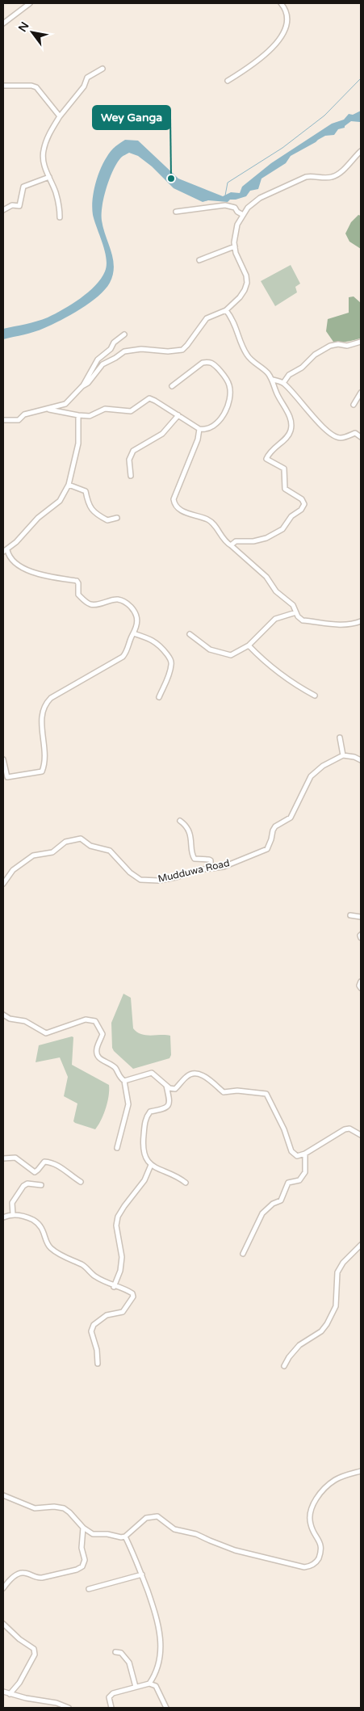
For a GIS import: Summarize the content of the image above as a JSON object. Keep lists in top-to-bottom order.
{
  "streets": {
    "street": ["Mudduwa Road"]
  },
  "places": ["Wey Ganga"],
  "north": "top left"
}
